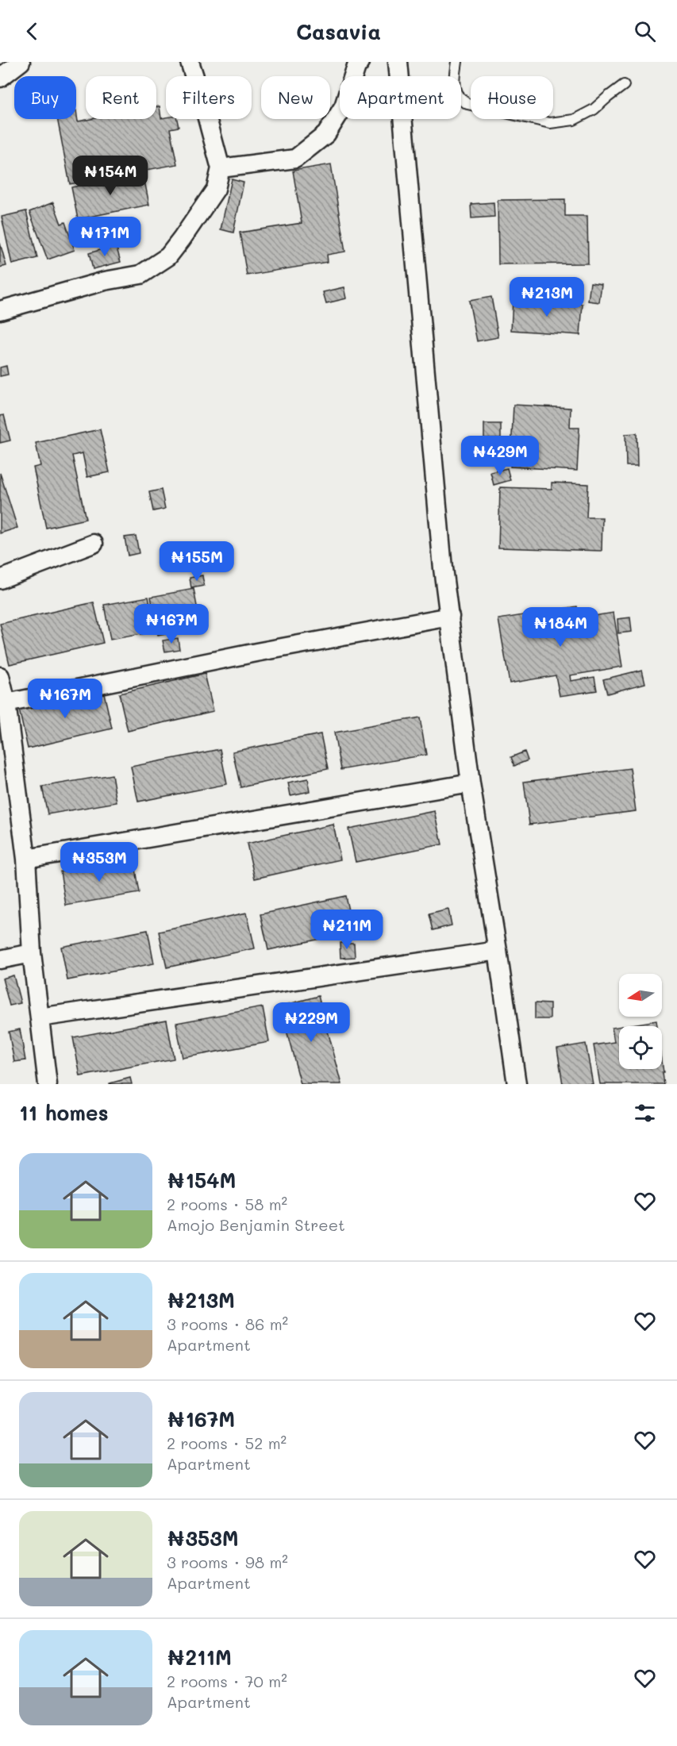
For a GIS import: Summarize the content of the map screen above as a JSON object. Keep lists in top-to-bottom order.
{
  "north": "left",
  "page": {
    "header": "Casavia",
    "chip": [
      "Buy",
      "Rent",
      "Filters",
      "New",
      "Apartment",
      "House"
    ],
    "price": [
      "₦154M",
      "₦171M",
      "₦213M",
      "₦429M",
      "₦155M",
      "₦167M",
      "₦184M",
      "₦167M",
      "₦353M",
      "₦211M",
      "₦229M"
    ],
    "heading": "11 homes",
    "list": [
      {
        "name": "₦154M",
        "note": "2 rooms · 58 m² · Amojo Benjamin Street"
      },
      {
        "name": "₦213M",
        "note": "3 rooms · 86 m² · Apartment"
      },
      {
        "name": "₦167M",
        "note": "2 rooms · 52 m² · Apartment"
      },
      {
        "name": "₦353M",
        "note": "3 rooms · 98 m² · Apartment"
      },
      {
        "name": "₦211M",
        "note": "2 rooms · 70 m² · Apartment"
      }
    ]
  }
}
